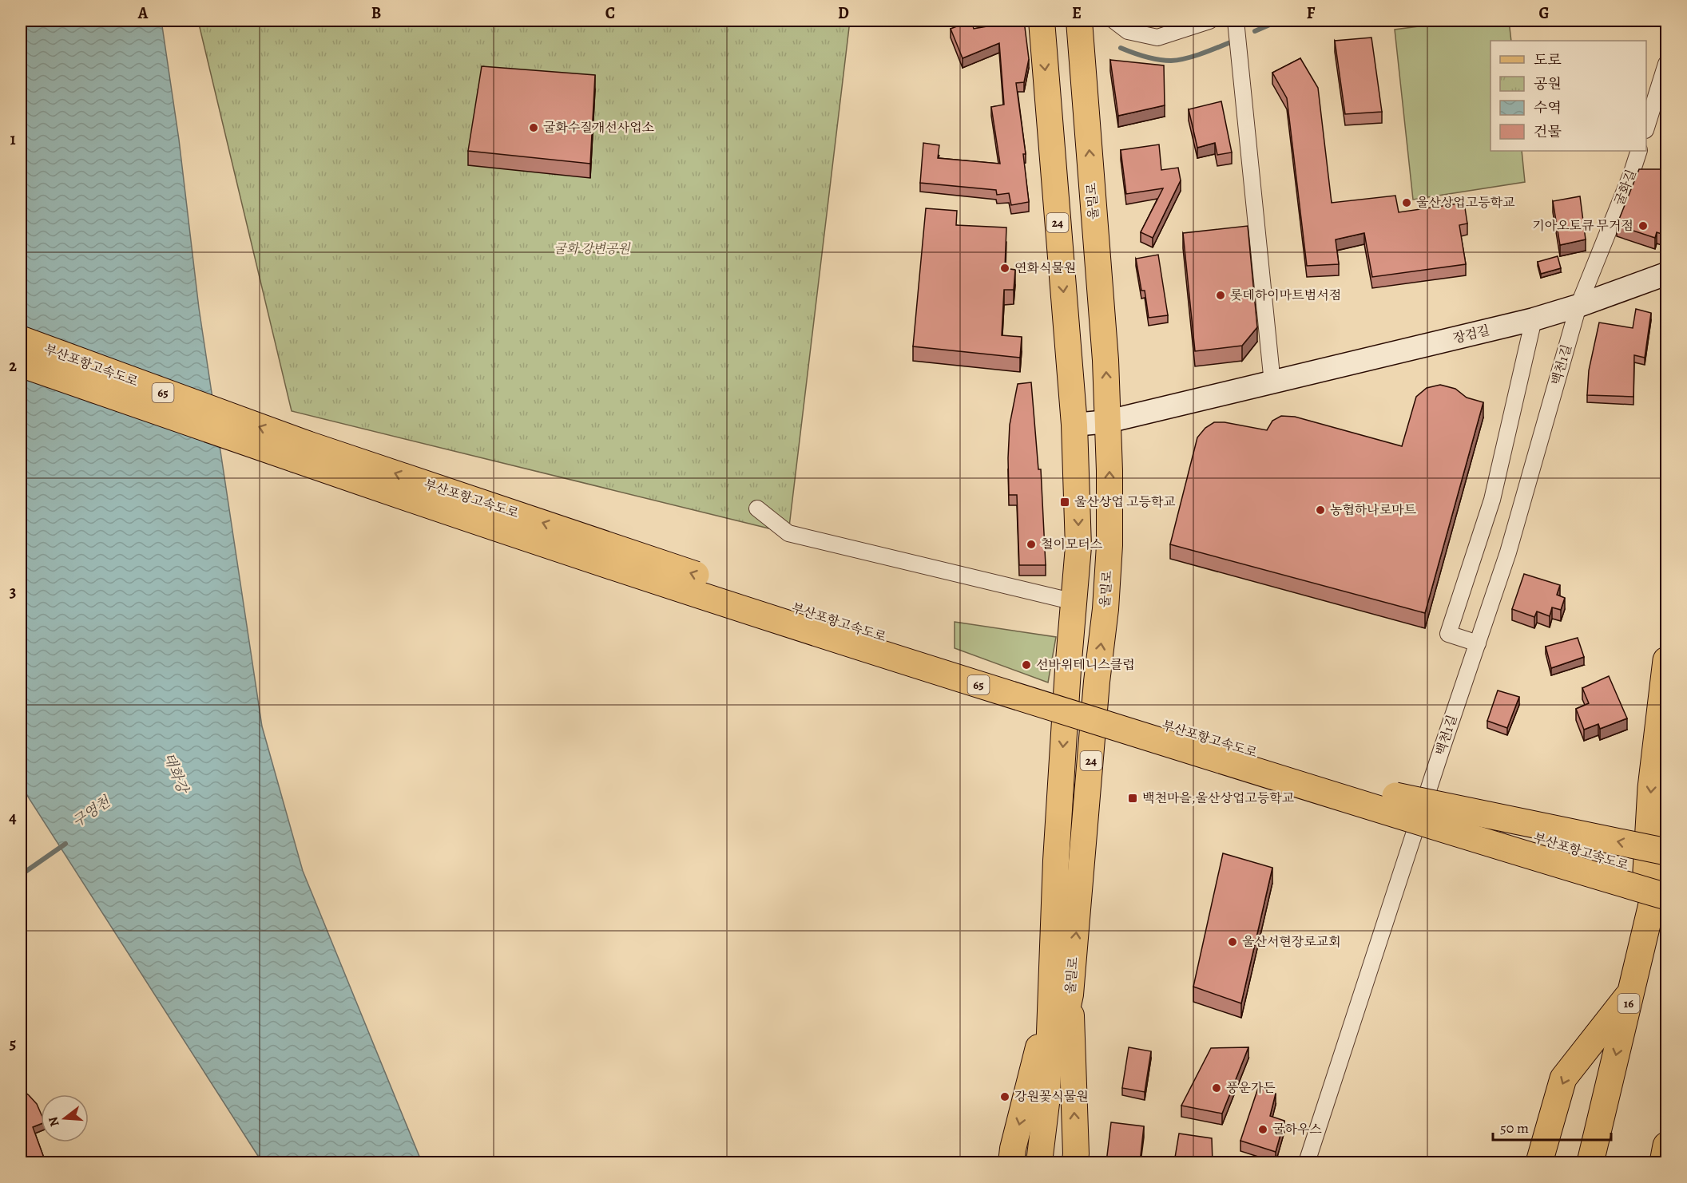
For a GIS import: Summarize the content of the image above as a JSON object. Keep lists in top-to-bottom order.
{
  "streets": {
    "highway": ["부산포항고속도로", "65", "16"],
    "main road": ["울밀로", "24", "장검길"],
    "street": ["굴화길", "백천1길"]
  },
  "crossings": [
    ["굴화길", "장검길"],
    ["굴화길", "백천1길"],
    ["울밀로", "장검길"],
    ["장검길", "백천1길"]
  ],
  "water": ["태화강", "구영천"],
  "parks": ["굴화 강변공원"],
  "places": {
    "other": [
      "굴화수질개선사업소",
      "울산상업고등학교",
      "기아오토큐 무거점",
      "연화식물원",
      "롯데하이마트범서점",
      "농협하나로마트",
      "철이모터스",
      "선바위테니스클럽",
      "울산서현장로교회",
      "풍운가든",
      "강원꽃식물원",
      "굴하우스"
    ],
    "transit": ["울산상업 고등학교", "백천마을,울산상업고등학교"]
  },
  "legend": [
    "도로",
    "공원",
    "수역",
    "건물"
  ],
  "scale_bar": "50 m",
  "north": "left",
  "grid": {
    "columns": [
      "A",
      "B",
      "C",
      "D",
      "E",
      "F",
      "G"
    ],
    "rows": [
      "1",
      "2",
      "3",
      "4",
      "5"
    ]
  }
}
